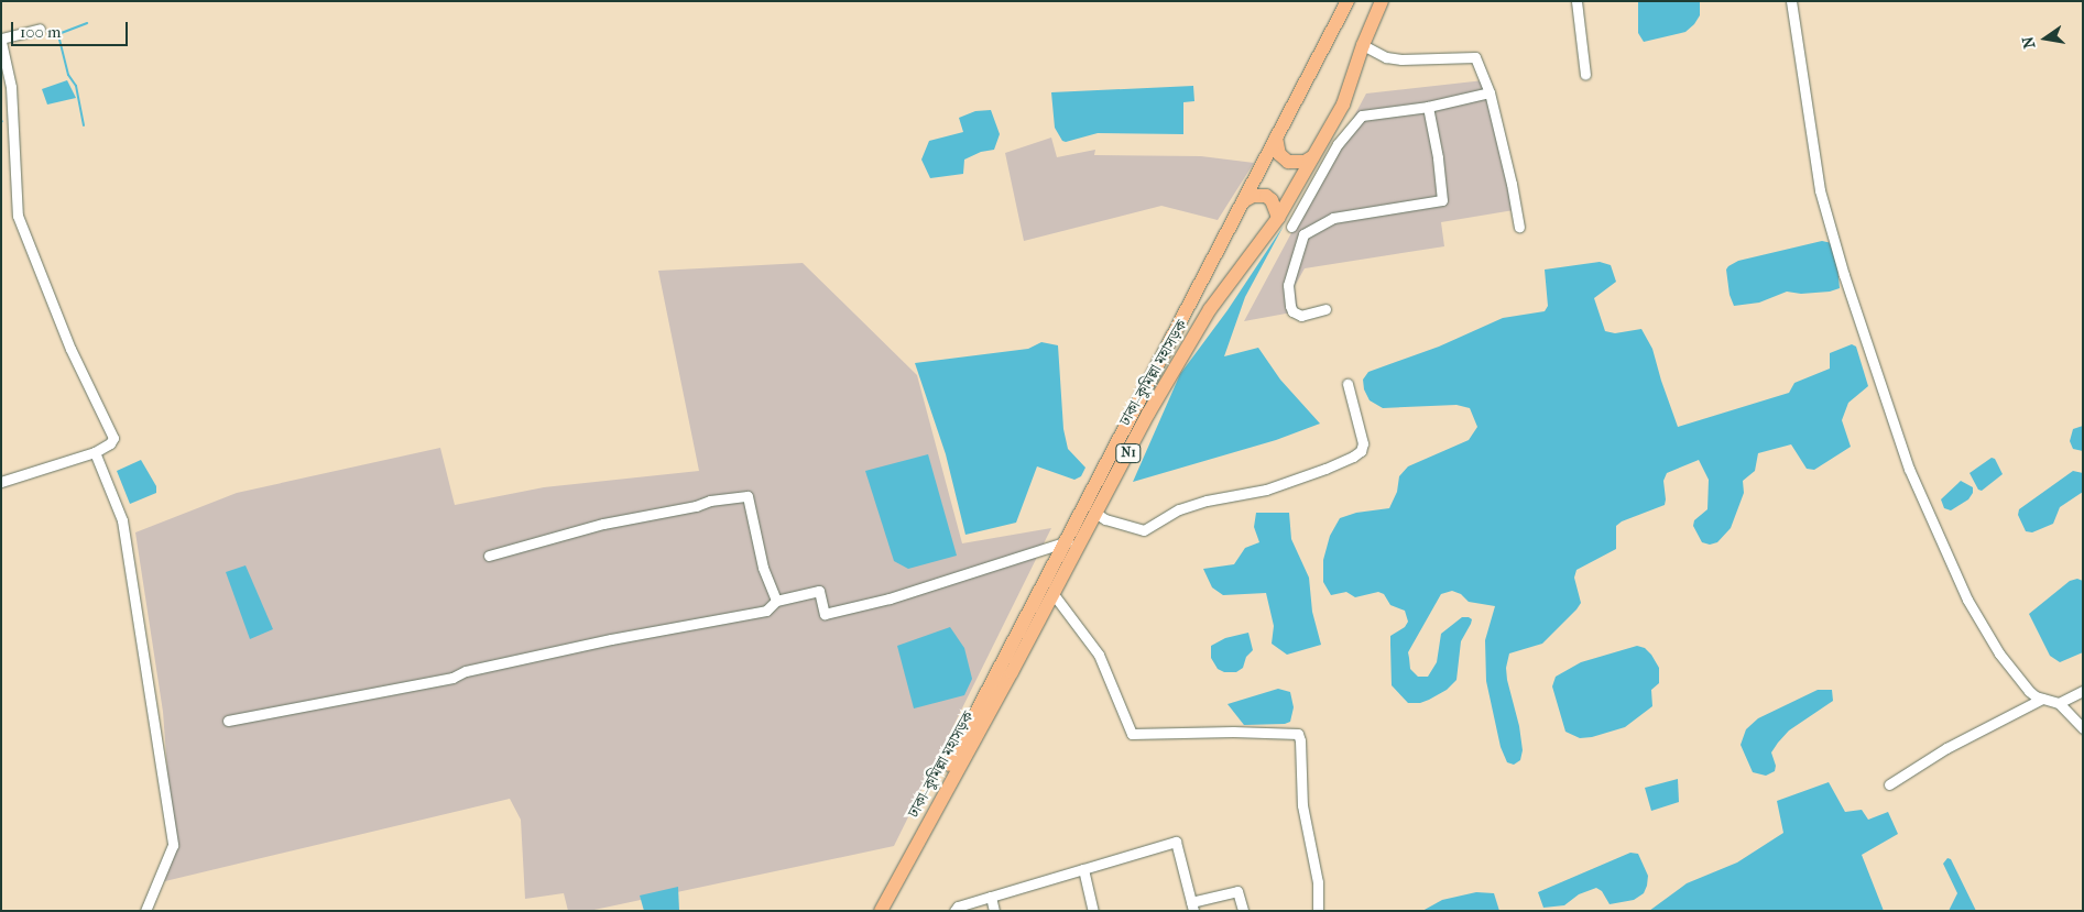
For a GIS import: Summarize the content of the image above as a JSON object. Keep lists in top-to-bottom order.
{
  "streets": {
    "highway": ["ঢাকা–কুমিল্লা মহাসড়ক", "N1"]
  },
  "scale_bar": "100 m",
  "north": "left"
}
